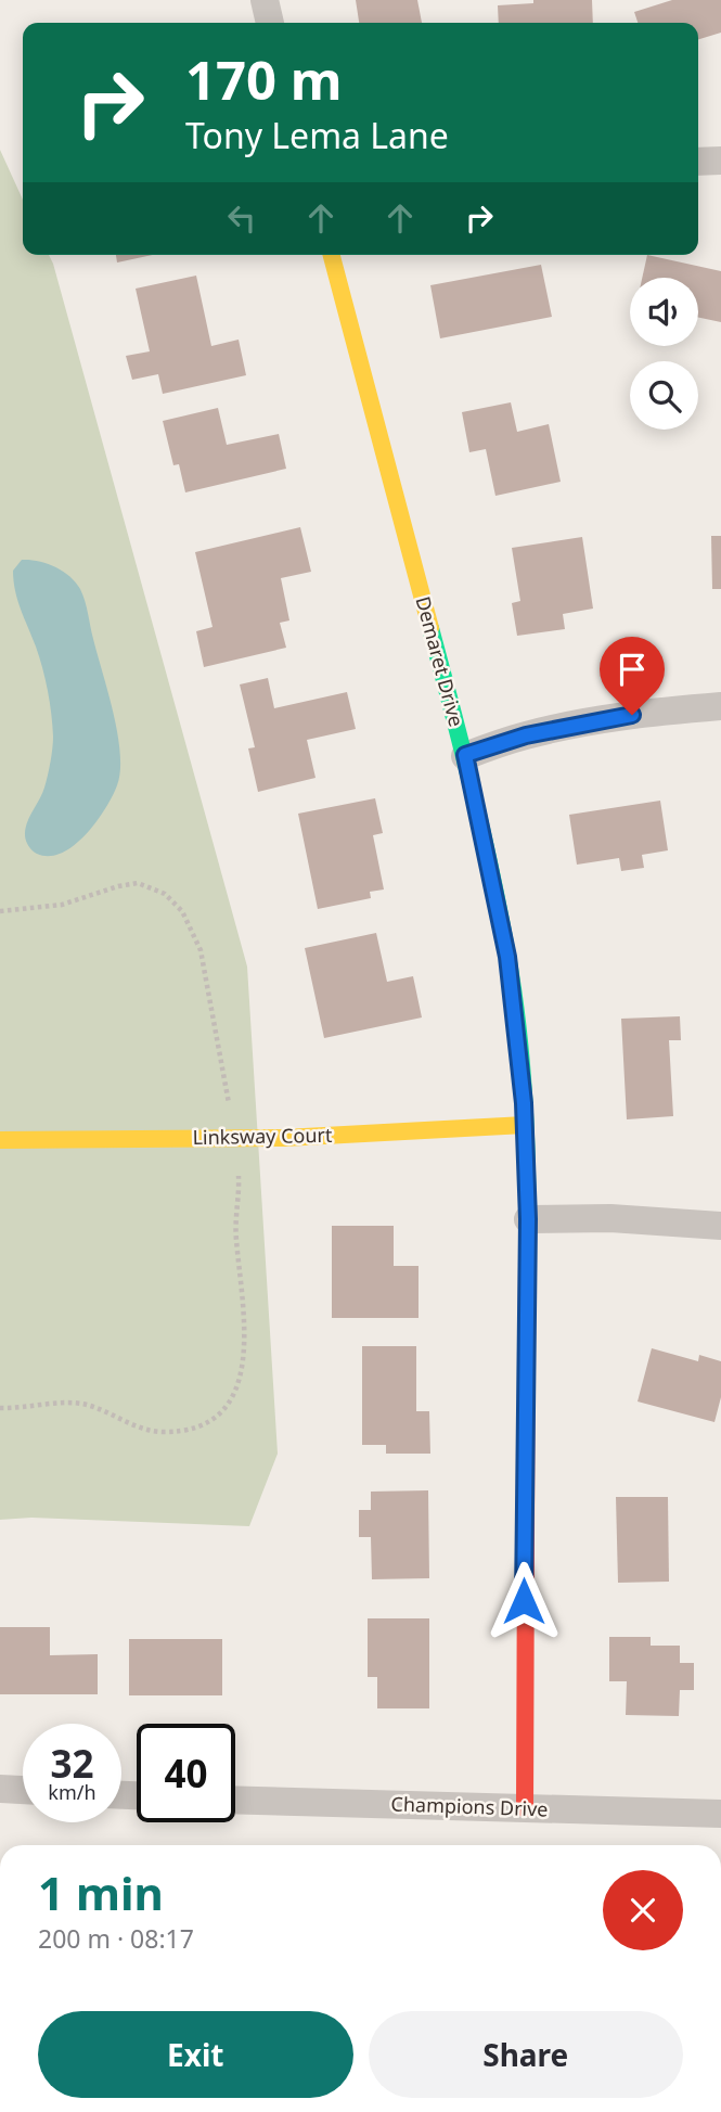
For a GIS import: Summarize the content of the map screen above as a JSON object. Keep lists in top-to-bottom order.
{
  "streets": {
    "street": ["Demaret Drive", "Linksway Court", "Champions Drive"]
  },
  "crossings": [
    ["Demaret Drive", "Linksway Court"],
    ["Demaret Drive", "Champions Drive"]
  ],
  "page": {
    "turn": ["170 m", "Tony Lema Lane"],
    "speed": "32 km/h",
    "limit": "40",
    "heading": ["1 min", "200 m · 08:17"],
    "buttons": ["Exit", "Share"]
  }
}
